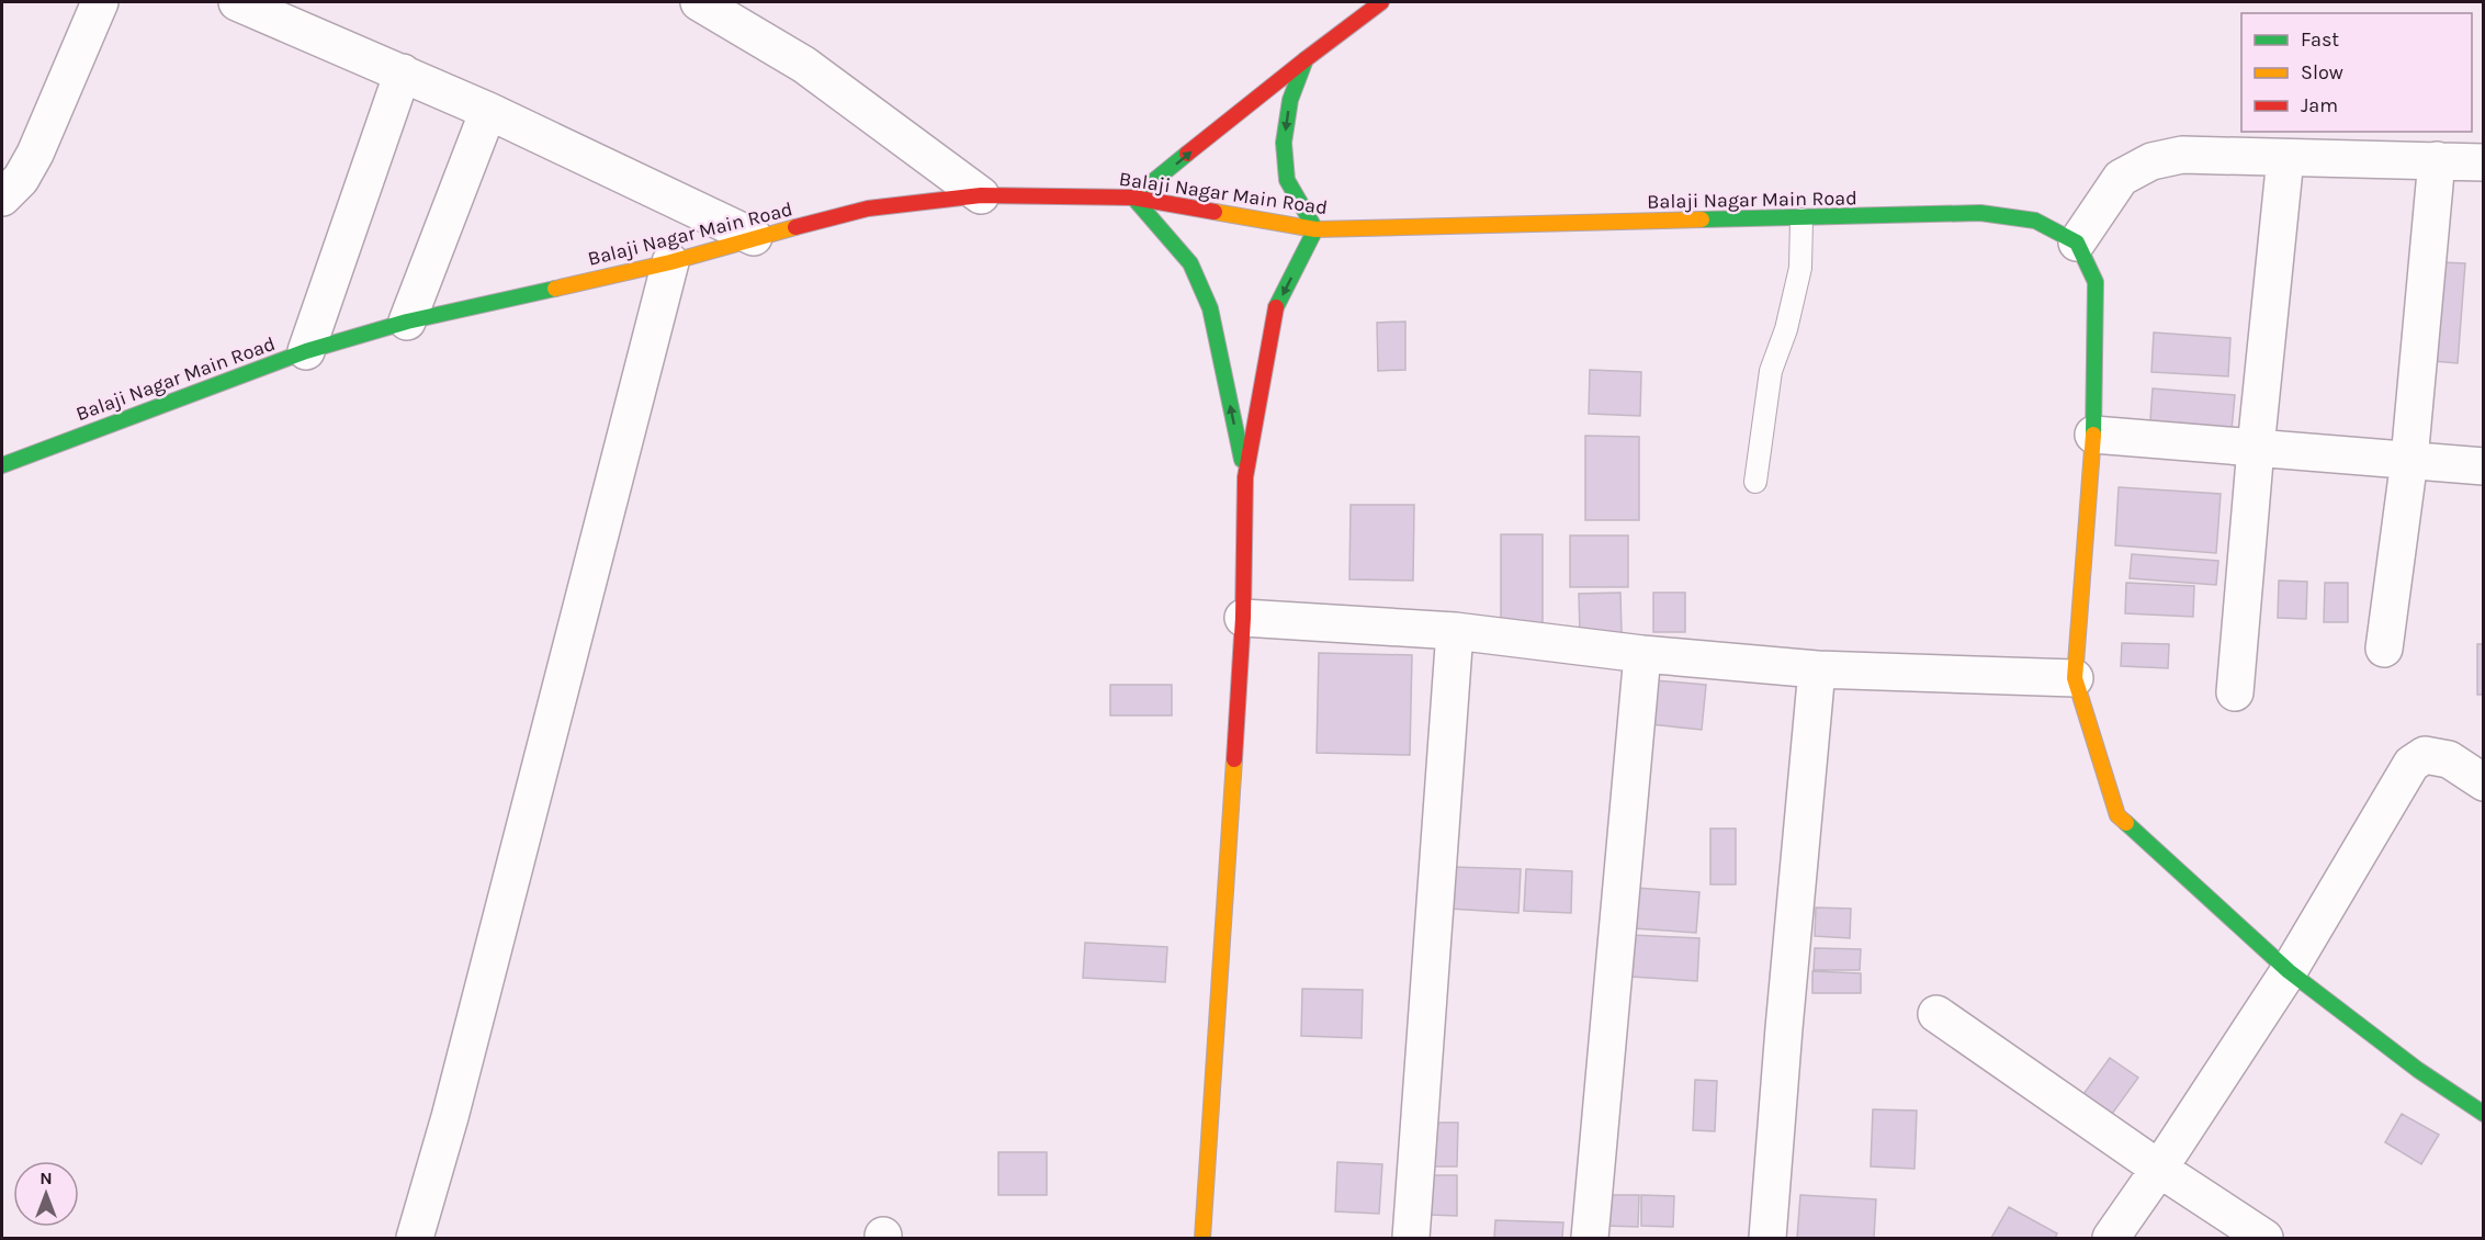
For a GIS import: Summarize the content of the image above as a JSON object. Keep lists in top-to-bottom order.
{
  "streets": {
    "street": ["Balaji Nagar Main Road"]
  },
  "legend": ["Fast", "Slow", "Jam"],
  "north": "top"
}
